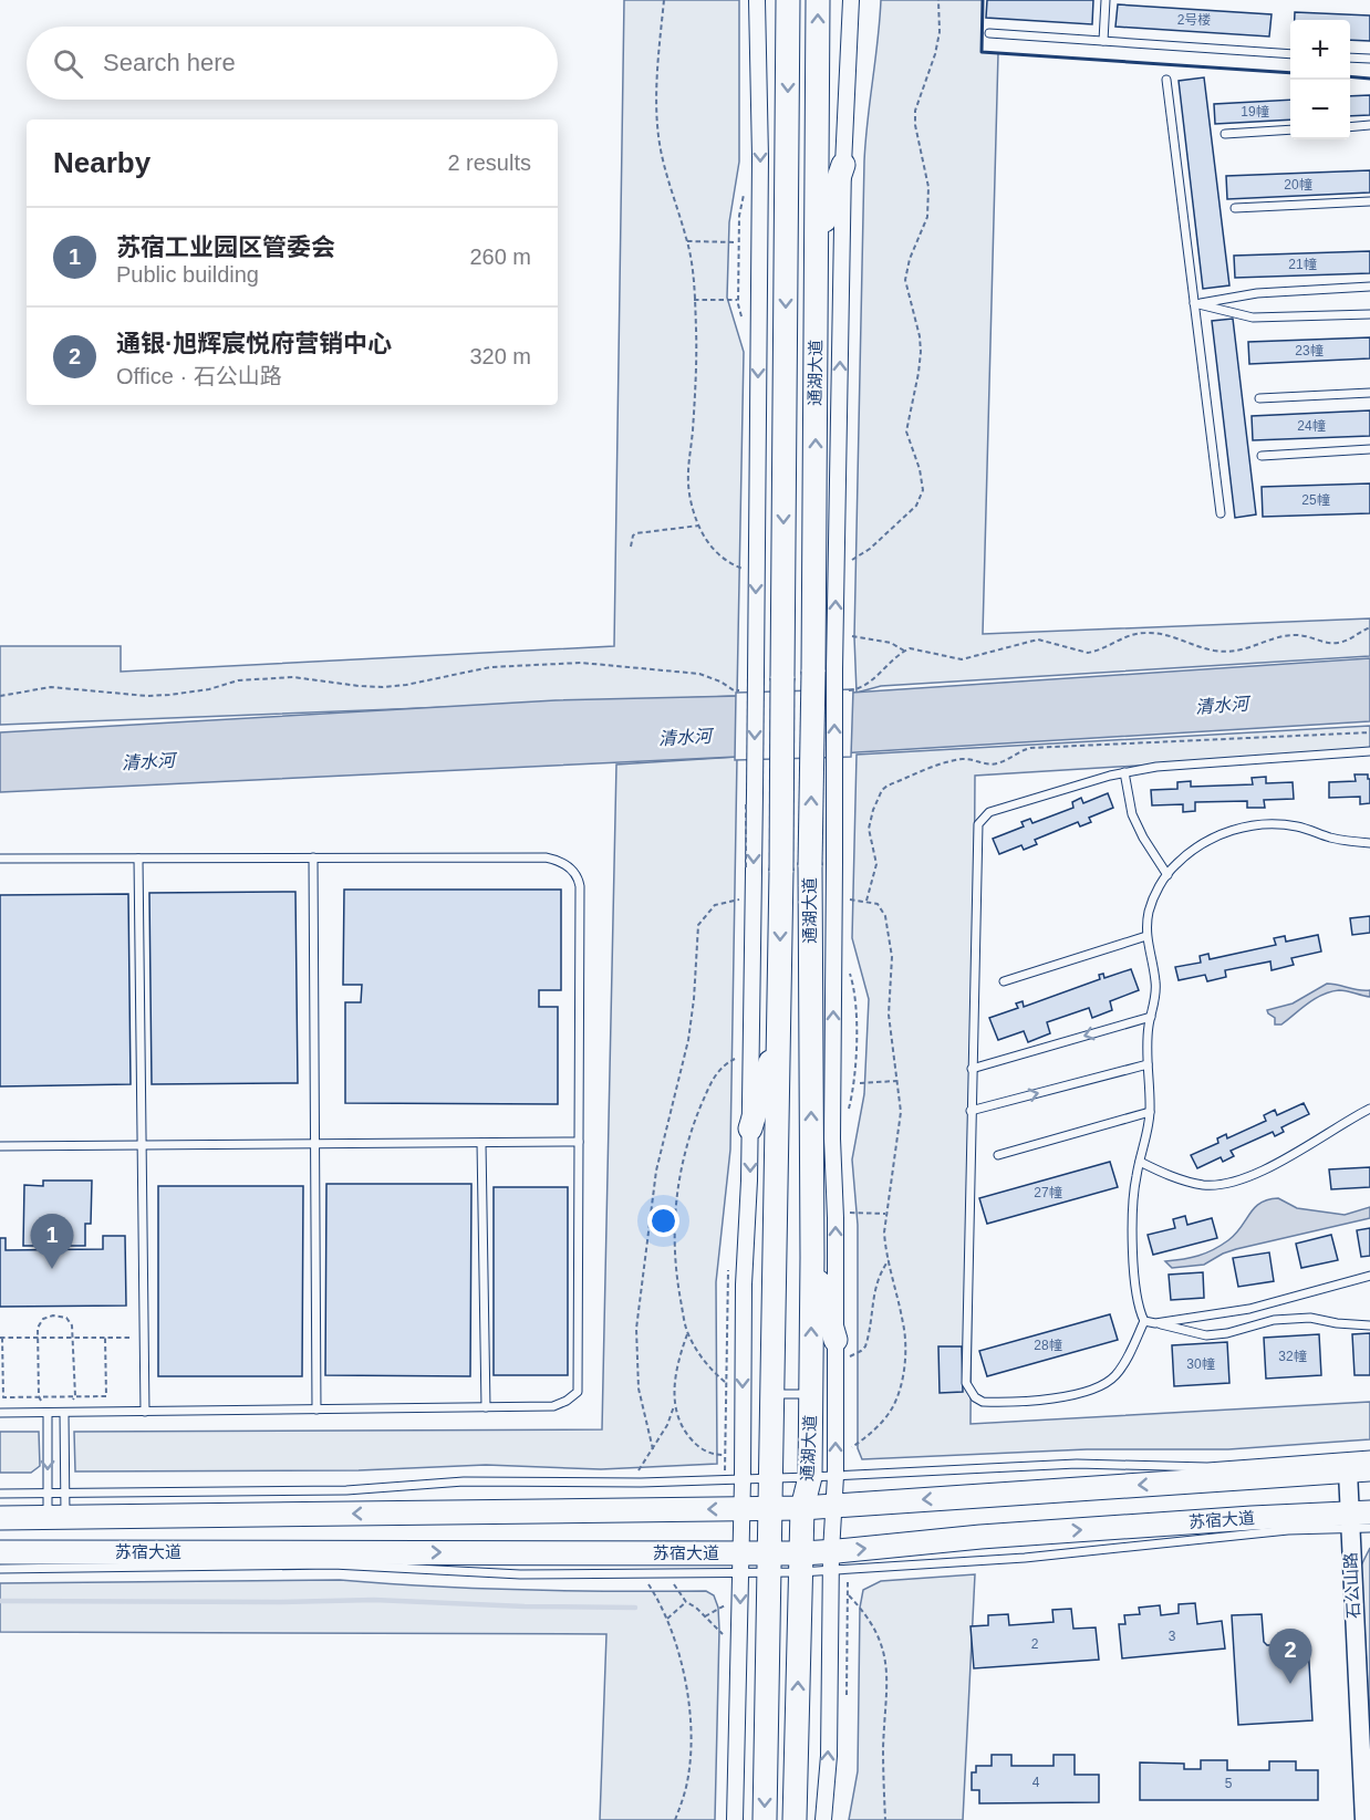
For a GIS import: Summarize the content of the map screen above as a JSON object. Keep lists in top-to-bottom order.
{
  "streets": {
    "main road": ["通湖大道", "苏宿大道"],
    "street": ["石公山路"]
  },
  "crossings": [
    ["通湖大道", "苏宿大道"],
    ["苏宿大道", "石公山路"]
  ],
  "water": ["清水河"],
  "house_numbers": [
    "2号楼",
    "19幢",
    "20幢",
    "21幢",
    "23幢",
    "24幢",
    "25幢",
    "27幢",
    "28幢",
    "32幢",
    "30幢",
    "3",
    "2",
    "4",
    "5"
  ],
  "page": {
    "map_buttons": ["+", "−"],
    "search": "Search here",
    "heading": ["Nearby", "2 results"],
    "list": [
      {
        "mark": "1",
        "name": "苏宿工业园区管委会",
        "note": "Public building",
        "value": "260 m"
      },
      {
        "mark": "2",
        "name": "通银·旭辉宸悦府营销中心",
        "note": "Office · 石公山路",
        "value": "320 m"
      }
    ],
    "pins": ["1", "2"]
  }
}
